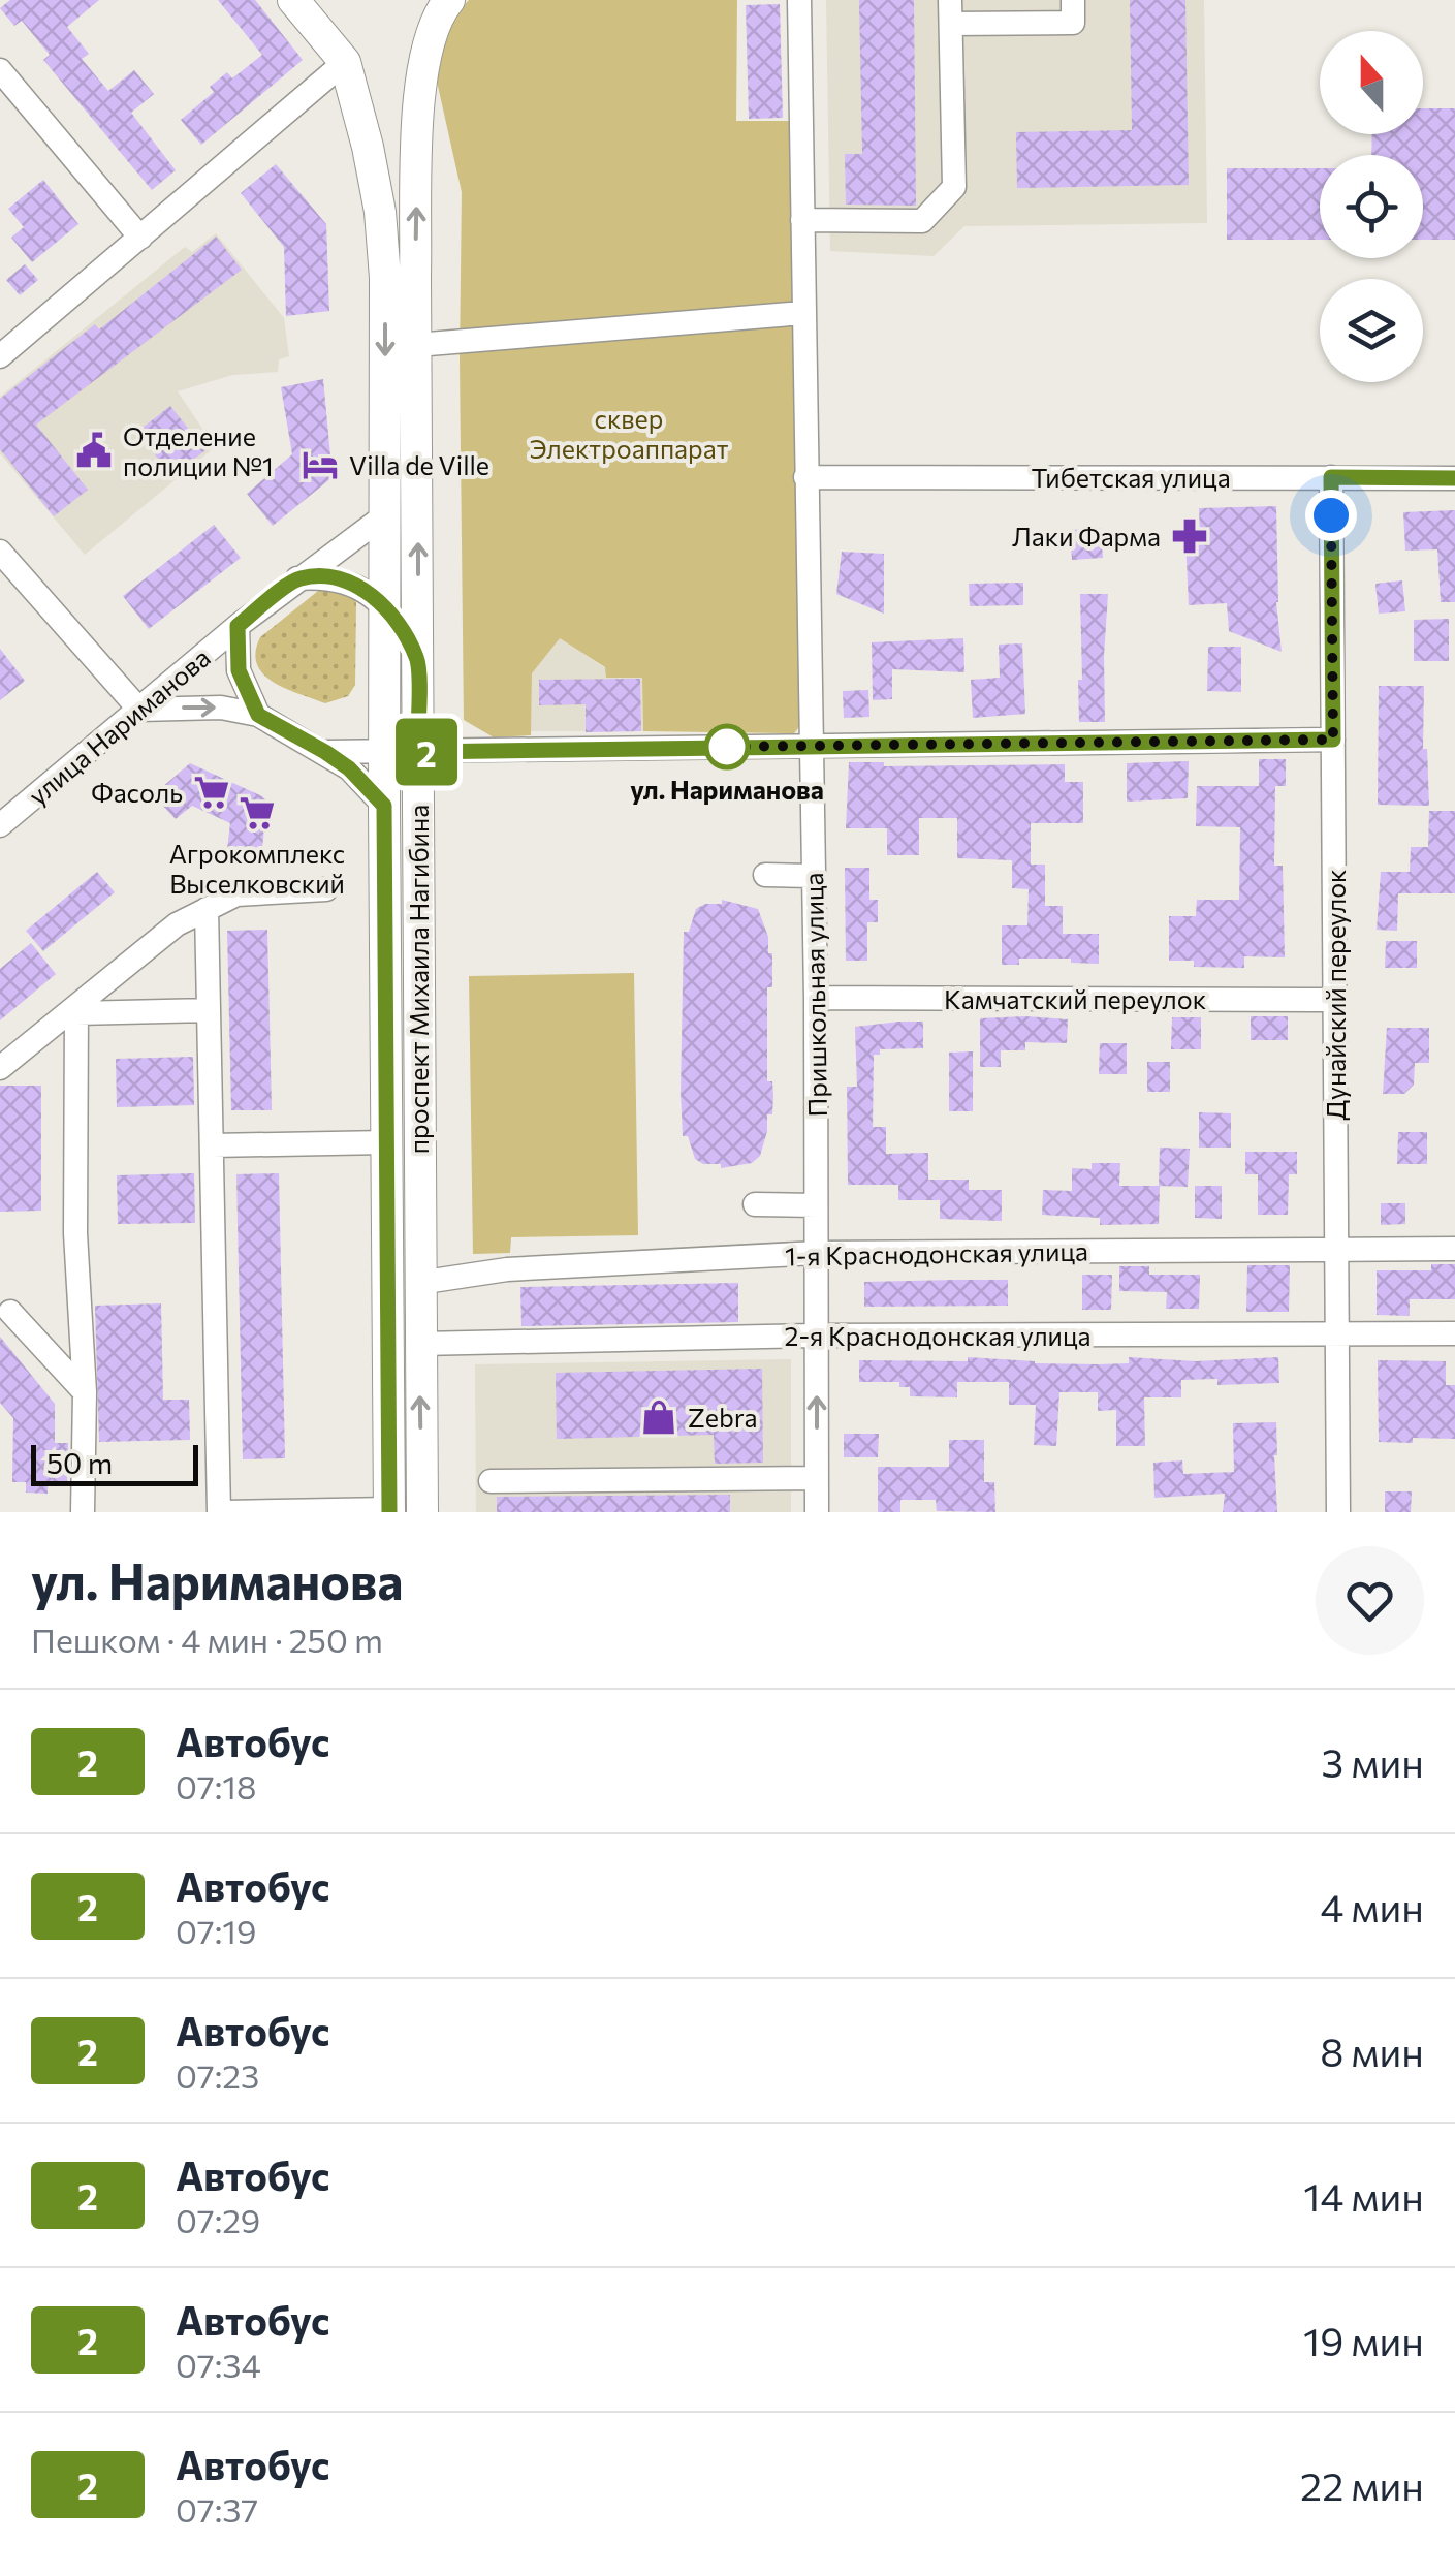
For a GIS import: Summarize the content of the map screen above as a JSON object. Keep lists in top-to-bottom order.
{
  "streets": {
    "main road": ["проспект Михаила Нагибина"],
    "street": [
      "Тибетская улица",
      "улица Нариманова",
      "Пришкольная улица",
      "Дунайский переулок",
      "Камчатский переулок",
      "1-я Краснодонская улица",
      "2-я Краснодонская улица"
    ]
  },
  "crossings": [
    ["Тибетская улица", "Пришкольная улица"],
    ["Тибетская улица", "Дунайский переулок"],
    ["улица Нариманова", "проспект Михаила Нагибина"],
    ["проспект Михаила Нагибина", "1-я Краснодонская улица"],
    ["проспект Михаила Нагибина", "2-я Краснодонская улица"],
    ["Пришкольная улица", "Камчатский переулок"],
    ["Пришкольная улица", "1-я Краснодонская улица"],
    ["Пришкольная улица", "2-я Краснодонская улица"],
    ["Дунайский переулок", "Камчатский переулок"],
    ["Дунайский переулок", "1-я Краснодонская улица"],
    ["Дунайский переулок", "2-я Краснодонская улица"]
  ],
  "parks": ["cквер Электроаппарат"],
  "places": {
    "public building": ["Отделение полиции №1"],
    "hotel": ["Villa de Ville"],
    "pharmacy": ["Лаки Фарма"],
    "other": ["ул. Нариманова"],
    "supermarket": ["Фасоль", "Агрокомплекс Выселковский"],
    "shop": ["Zebra"]
  },
  "lines": ["bus line 2"],
  "scale_bar": "50 m",
  "north": "top",
  "page": {
    "on_map": "2",
    "scale": "50 m",
    "heading": ["ул. Нариманова", "Пешком · 4 мин · 250 m"],
    "list": [
      {
        "mark": "2",
        "name": "Автобус",
        "note": "07:18",
        "value": "3 мин"
      },
      {
        "mark": "2",
        "name": "Автобус",
        "note": "07:19",
        "value": "4 мин"
      },
      {
        "mark": "2",
        "name": "Автобус",
        "note": "07:23",
        "value": "8 мин"
      },
      {
        "mark": "2",
        "name": "Автобус",
        "note": "07:29",
        "value": "14 мин"
      },
      {
        "mark": "2",
        "name": "Автобус",
        "note": "07:34",
        "value": "19 мин"
      },
      {
        "mark": "2",
        "name": "Автобус",
        "note": "07:37",
        "value": "22 мин"
      }
    ]
  }
}
